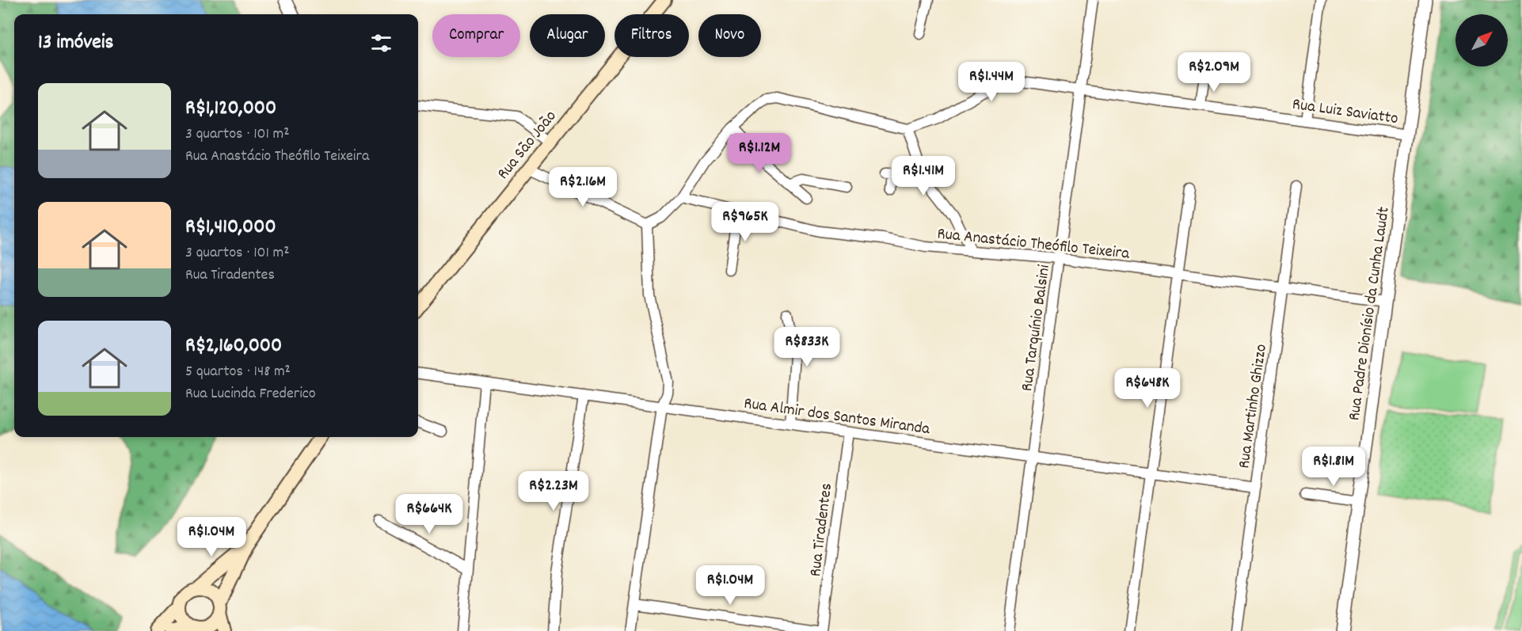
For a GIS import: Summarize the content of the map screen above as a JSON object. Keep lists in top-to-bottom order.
{
  "streets": {
    "main road": ["Rua São João"],
    "street": [
      "Rua Luiz Saviatto",
      "Rua Anastácio Theófilo Teixeira",
      "Rua Padre Dionísio da Cunha Laudt",
      "Rua Tarquínio Balsini",
      "Rua Martinho Ghizzo",
      "Rua Almir dos Santos Miranda",
      "Rua Tiradentes"
    ]
  },
  "crossings": [
    ["Rua Luiz Saviatto", "Rua Padre Dionísio da Cunha Laudt"],
    ["Rua Luiz Saviatto", "Rua Tarquínio Balsini"],
    ["Rua Anastácio Theófilo Teixeira", "Rua Padre Dionísio da Cunha Laudt"],
    ["Rua Anastácio Theófilo Teixeira", "Rua Tarquínio Balsini"],
    ["Rua Anastácio Theófilo Teixeira", "Rua Martinho Ghizzo"],
    ["Rua Tarquínio Balsini", "Rua Almir dos Santos Miranda"],
    ["Rua Martinho Ghizzo", "Rua Almir dos Santos Miranda"],
    ["Rua Almir dos Santos Miranda", "Rua Tiradentes"]
  ],
  "north": "top right",
  "page": {
    "chip": [
      "Comprar",
      "Alugar",
      "Filtros",
      "Novo"
    ],
    "heading": "13 imóveis",
    "price": [
      "R$2.09M",
      "R$1.44M",
      "R$1.12M",
      "R$1.41M",
      "R$2.16M",
      "R$965K",
      "R$833K",
      "R$648K",
      "R$1.81M",
      "R$2.23M",
      "R$664K",
      "R$1.04M",
      "R$1.04M"
    ],
    "list": [
      {
        "name": "R$1,120,000",
        "note": "3 quartos · 101 m² · Rua Anastácio Theófilo Teixeira"
      },
      {
        "name": "R$1,410,000",
        "note": "3 quartos · 101 m² · Rua Tiradentes"
      },
      {
        "name": "R$2,160,000",
        "note": "5 quartos · 148 m² · Rua Lucinda Frederico"
      }
    ]
  }
}
